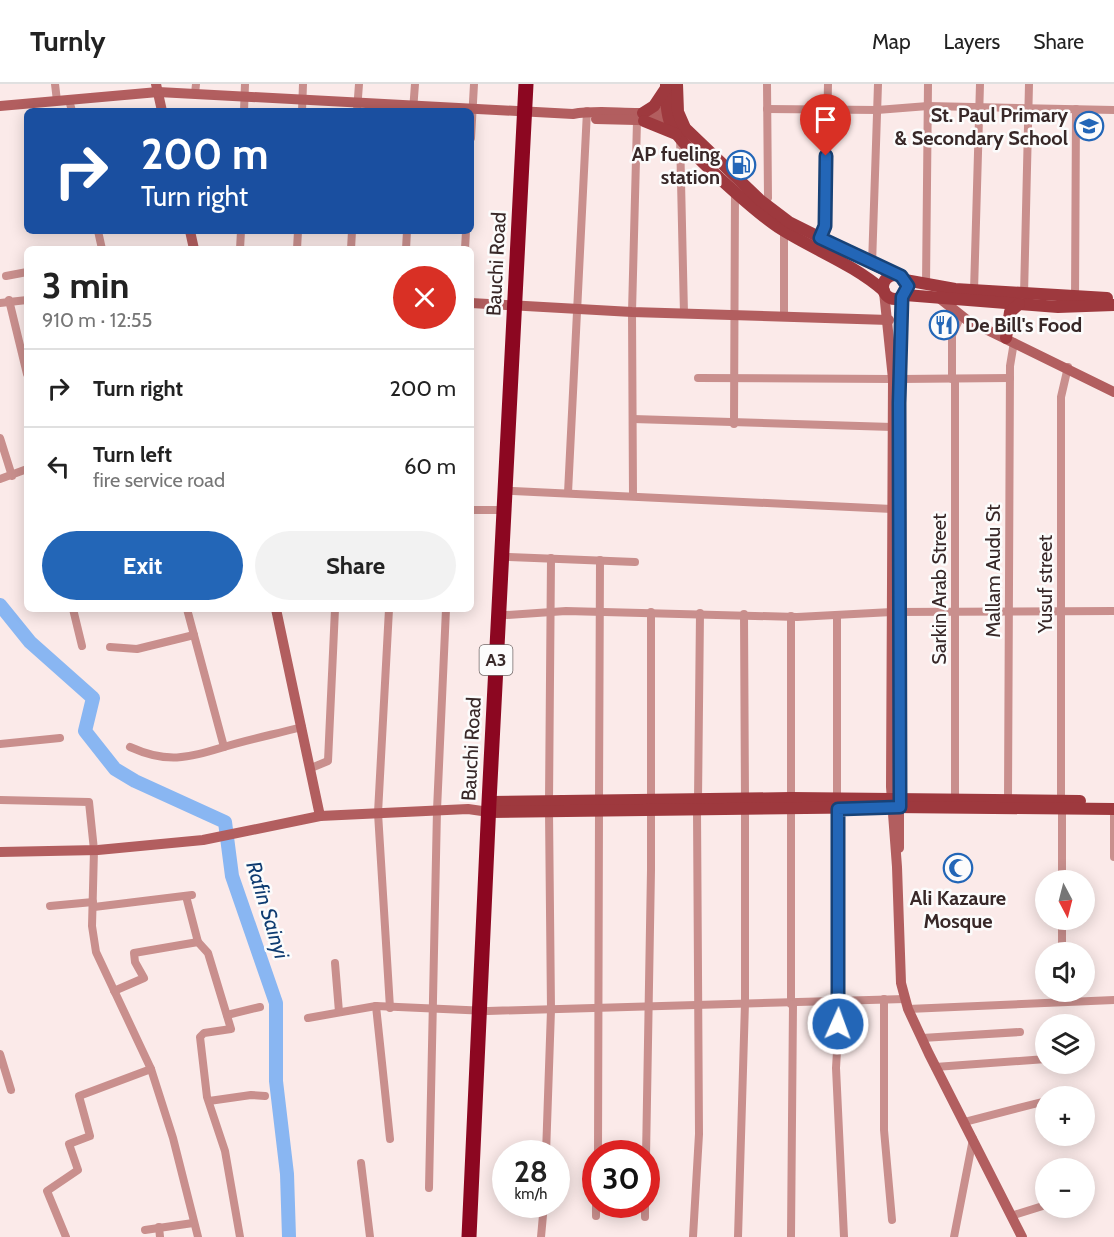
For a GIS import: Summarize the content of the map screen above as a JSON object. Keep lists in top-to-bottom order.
{
  "streets": {
    "highway": ["Bauchi Road", "A3"],
    "street": ["Mallam Audu St", "Yusuf street", "Sarkin Arab Street"]
  },
  "water": ["Rafin Sainyi"],
  "places": {
    "school or university": ["St. Paul Primary & Secondary School"],
    "fuel station": ["AP fueling station"],
    "restaurant": ["De Bill's Food"],
    "mosque": ["Ali Kazaure Mosque"]
  },
  "north": "bottom",
  "page": {
    "header": "Turnly",
    "nav": ["Map", "Layers", "Share"],
    "turn": ["200 m", "Turn right"],
    "heading": ["3 min", "910 m · 12:55"],
    "list": [
      {
        "name": "Turn right",
        "value": "200 m"
      },
      {
        "name": "Turn left",
        "note": "fire service road",
        "value": "60 m"
      }
    ],
    "buttons": ["Exit", "Share"],
    "map_buttons": ["+", "−"],
    "speed": "28 km/h",
    "limit": "30"
  }
}
